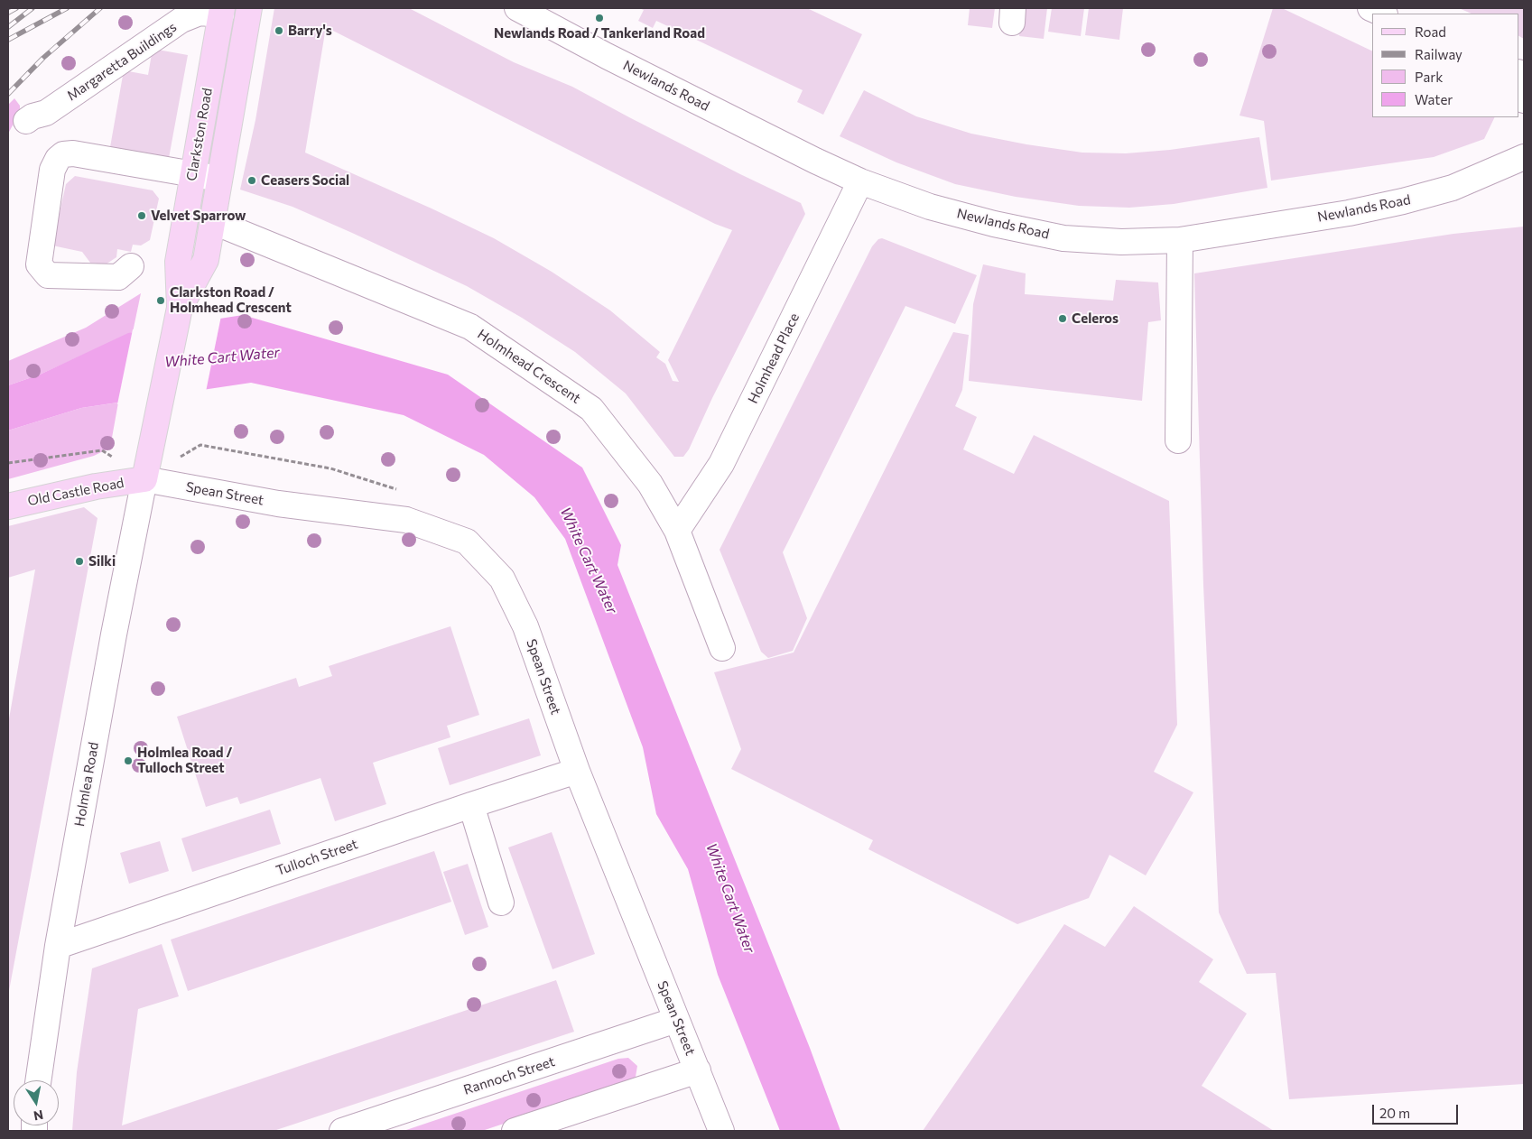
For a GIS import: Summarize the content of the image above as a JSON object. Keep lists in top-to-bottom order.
{
  "streets": {
    "main road": ["Clarkston Road", "Old Castle Road"],
    "street": [
      "Margaretta Buildings",
      "Newlands Road",
      "Holmhead Place",
      "Holmhead Crescent",
      "Spean Street",
      "Holmlea Road",
      "Tulloch Street",
      "Rannoch Street"
    ]
  },
  "crossings": [
    ["Margaretta Buildings", "Clarkston Road"],
    ["Newlands Road", "Holmhead Place"],
    ["Clarkston Road", "Holmhead Crescent"],
    ["Holmhead Place", "Holmhead Crescent"],
    ["Old Castle Road", "Spean Street"],
    ["Old Castle Road", "Holmlea Road"],
    ["Spean Street", "Holmlea Road"],
    ["Spean Street", "Tulloch Street"],
    ["Spean Street", "Rannoch Street"],
    ["Holmlea Road", "Tulloch Street"]
  ],
  "water": ["White Cart Water"],
  "places": [
    "Newlands Road / Tankerland Road",
    "Barry's",
    "Ceasers Social",
    "Velvet Sparrow",
    "Clarkston Road / Holmhead Crescent",
    "Celeros",
    "Silki",
    "Holmlea Road / Tulloch Street"
  ],
  "legend": [
    "Road",
    "Railway",
    "Park",
    "Water"
  ],
  "scale_bar": "20 m",
  "north": "bottom"
}
